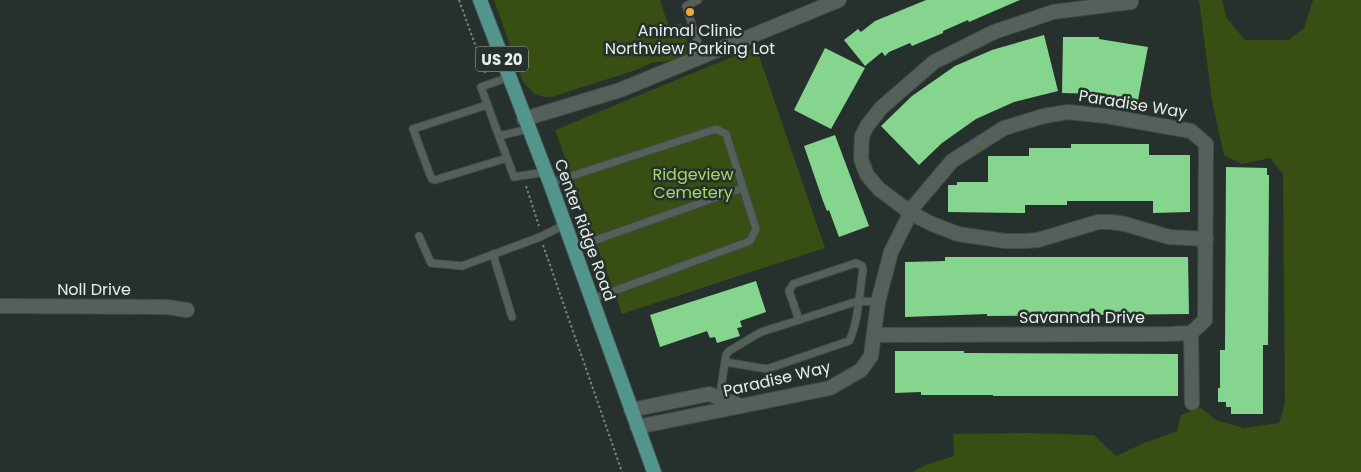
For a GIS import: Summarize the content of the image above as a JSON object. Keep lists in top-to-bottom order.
{
  "streets": {
    "main road": ["US 20", "Center Ridge Road"],
    "street": ["Paradise Way", "Noll Drive", "Savannah Drive"]
  },
  "crossings": [
    ["Paradise Way", "Center Ridge Road"],
    ["Paradise Way", "Savannah Drive"]
  ],
  "parks": ["Ridgeview Cemetery"],
  "places": ["Animal Clinic Northview Parking Lot"]
}
